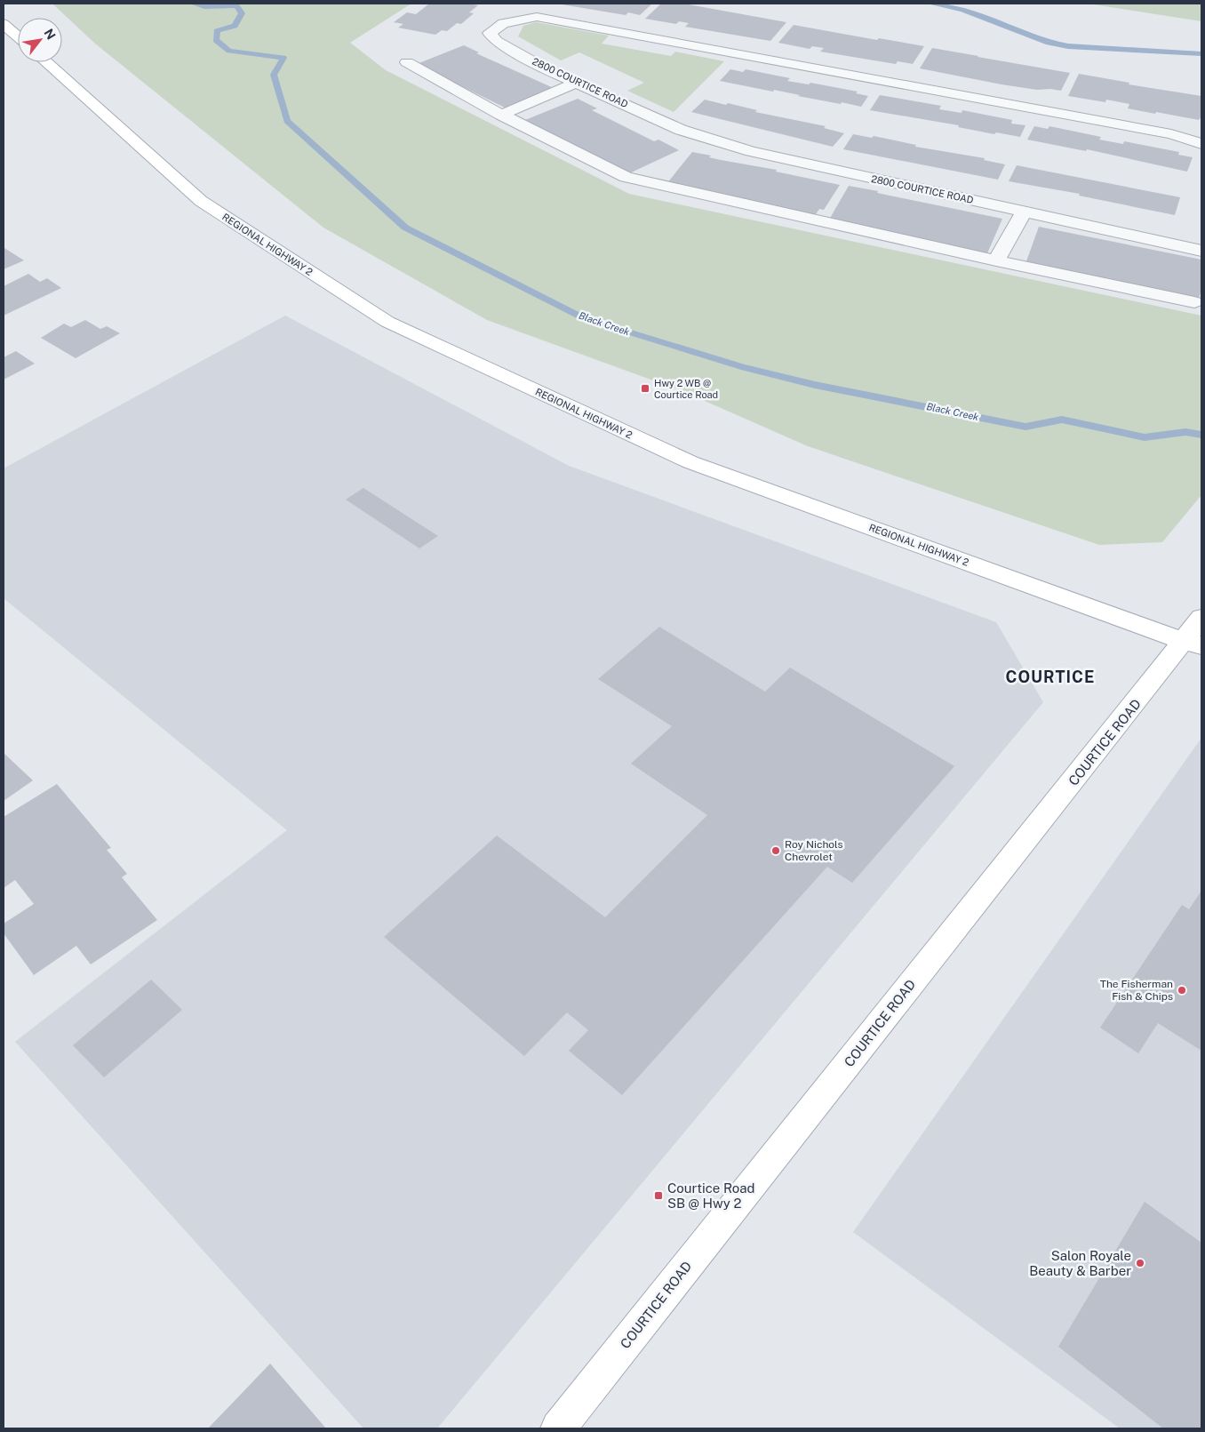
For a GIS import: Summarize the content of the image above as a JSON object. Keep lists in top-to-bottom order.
{
  "streets": {
    "main road": ["REGIONAL HIGHWAY 2", "COURTICE ROAD"],
    "street": ["2800 COURTICE ROAD"]
  },
  "crossings": [
    ["REGIONAL HIGHWAY 2", "COURTICE ROAD"]
  ],
  "districts": ["COURTICE"],
  "water": ["Black Creek"],
  "places": {
    "transit": ["Hwy 2 WB @ Courtice Road", "Courtice Road SB @ Hwy 2"],
    "other": ["Roy Nichols Chevrolet", "The Fisherman Fish & Chips", "Salon Royale Beauty & Barber"]
  },
  "north": "top right"
}
